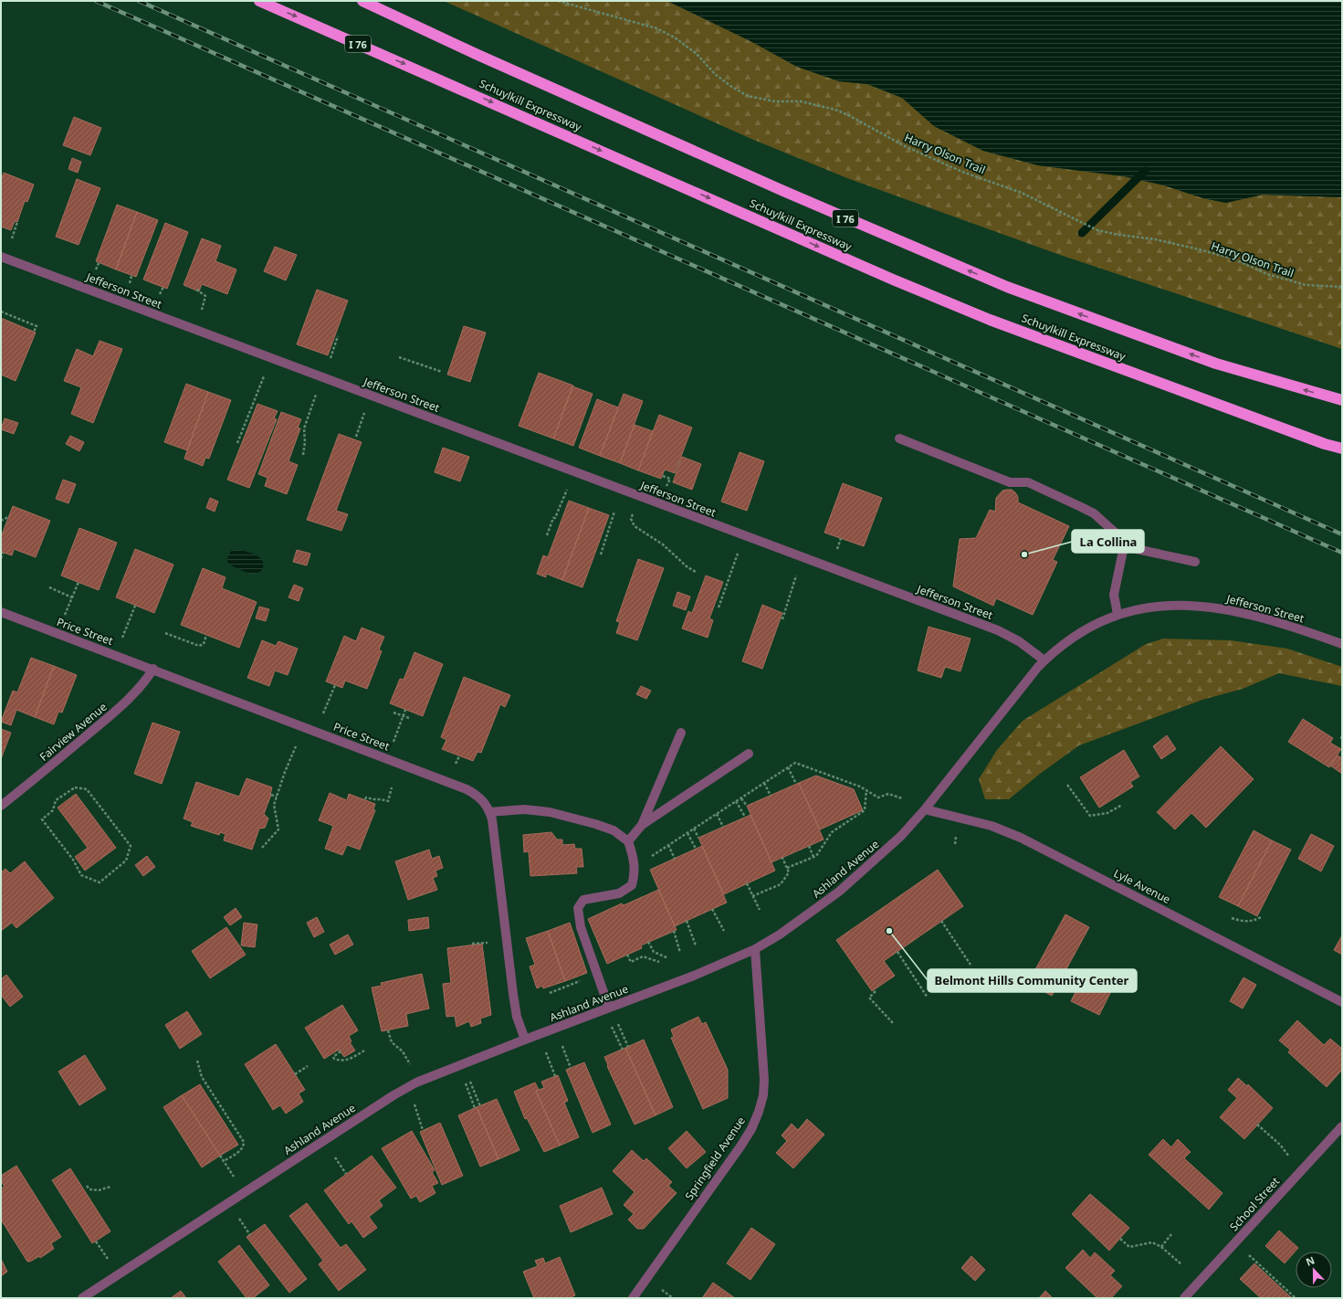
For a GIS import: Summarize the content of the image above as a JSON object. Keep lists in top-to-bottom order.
{
  "streets": {
    "highway": ["I 76", "Schuylkill Expressway"],
    "street": [
      "Jefferson Street",
      "Price Street",
      "Fairview Avenue",
      "Ashland Avenue",
      "Lyle Avenue",
      "Springfield Avenue",
      "School Street"
    ],
    "path": ["Harry Olson Trail"]
  },
  "crossings": [
    ["Jefferson Street", "Ashland Avenue"],
    ["Price Street", "Fairview Avenue"],
    ["Price Street", "Ashland Avenue"],
    ["Ashland Avenue", "Lyle Avenue"],
    ["Ashland Avenue", "Springfield Avenue"]
  ],
  "places": ["La Collina", "Belmont Hills Community Center"],
  "north": "top"
}
